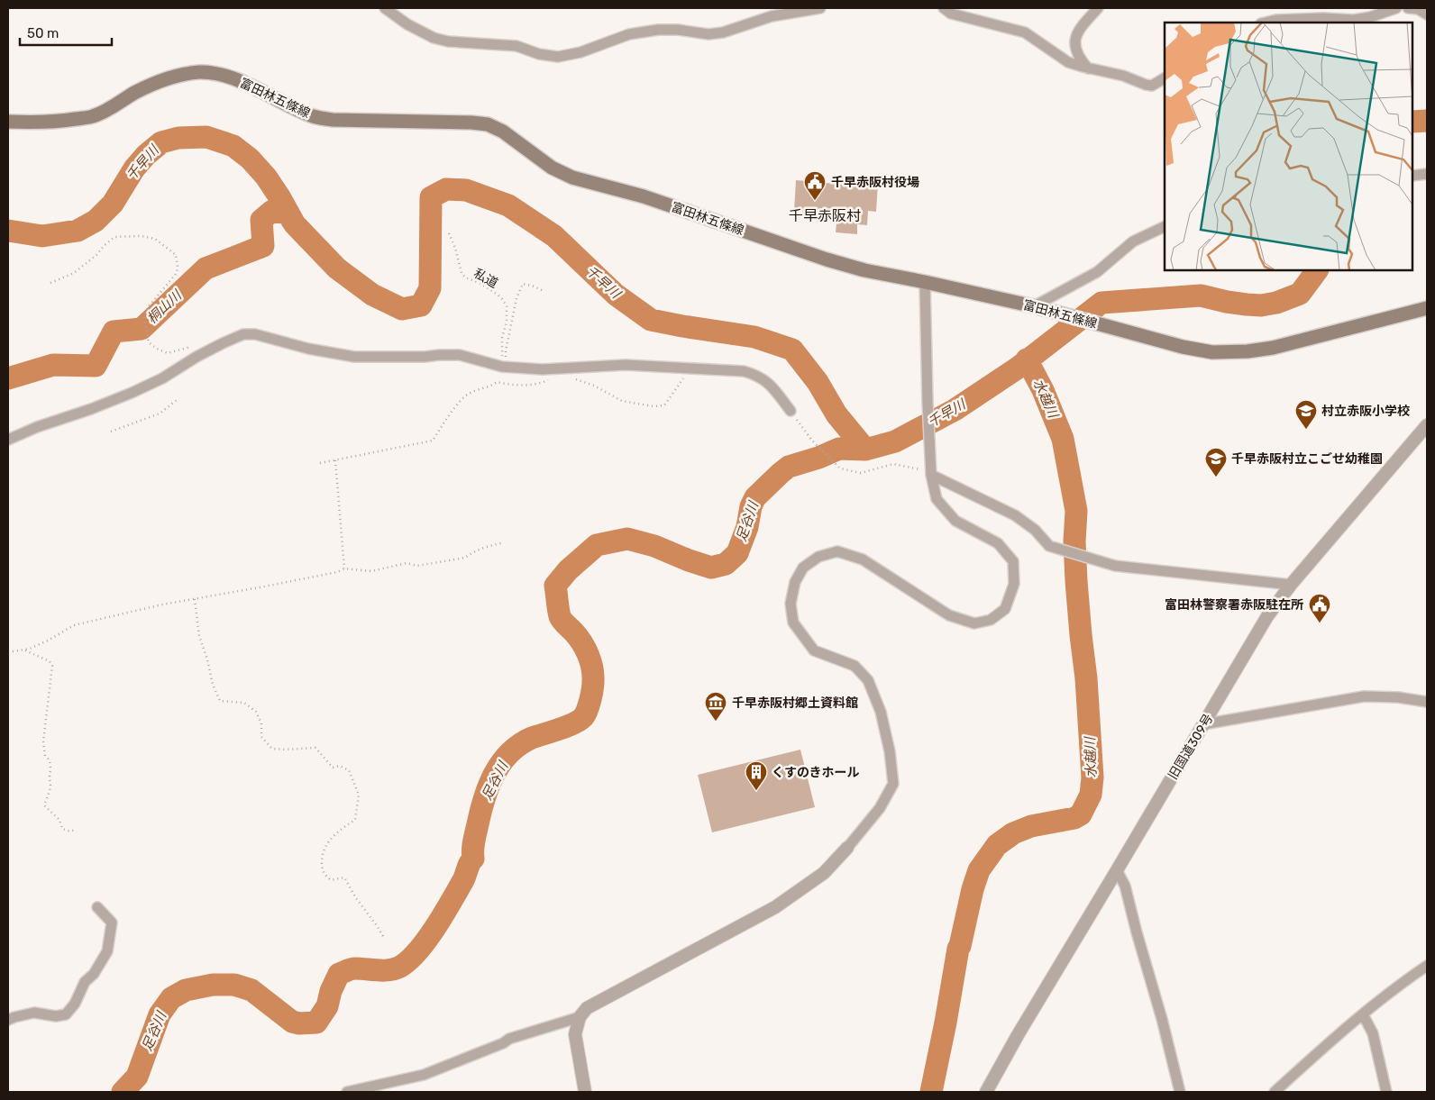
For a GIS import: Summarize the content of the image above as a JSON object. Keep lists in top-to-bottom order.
{
  "streets": {
    "main road": ["富田林五條線"],
    "street": ["旧国道309号"],
    "path": ["私道"]
  },
  "districts": ["千早赤阪村"],
  "water": [
    "千早川",
    "桐山川",
    "水越川",
    "足谷川"
  ],
  "places": {
    "public building": ["千早赤阪村役場", "富田林警察署赤阪駐在所"],
    "school or university": ["村立赤阪小学校", "千早赤阪村立こごせ幼稚園"],
    "museum": ["千早赤阪村郷土資料館"],
    "building": ["くすのきホール"]
  },
  "scale_bar": "50 m"
}
